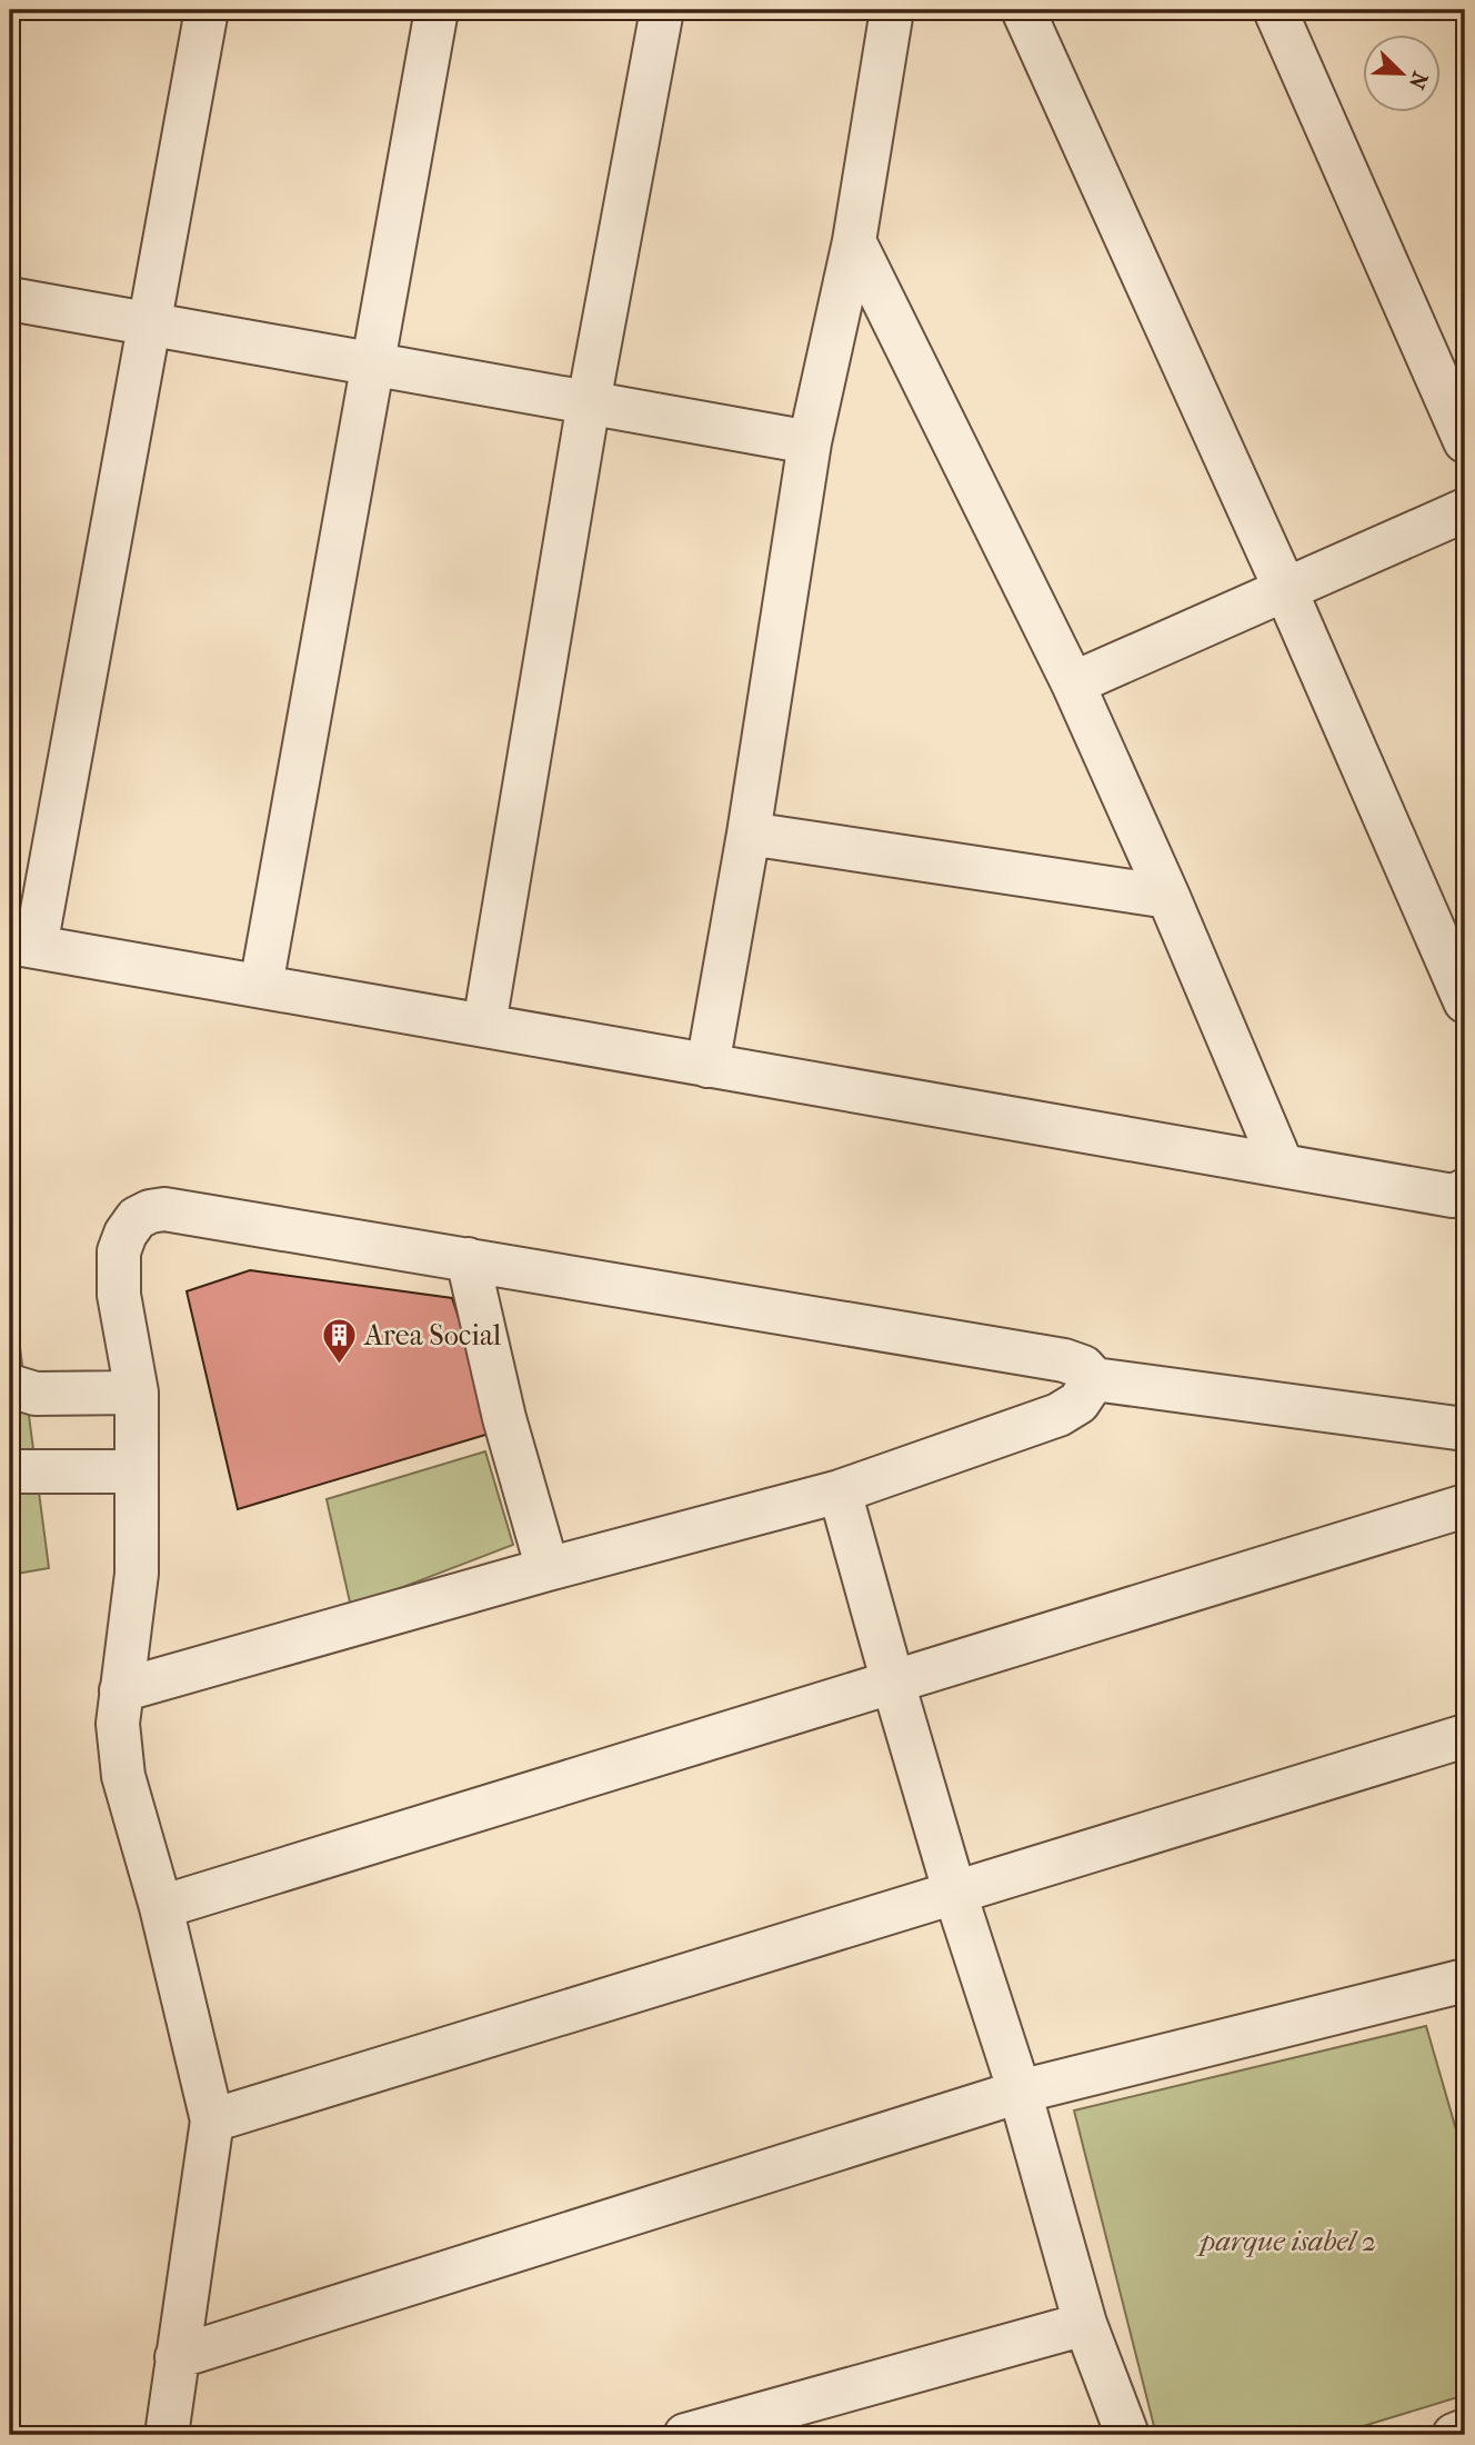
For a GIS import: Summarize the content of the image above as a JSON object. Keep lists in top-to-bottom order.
{
  "parks": ["parque isabel 2"],
  "places": {
    "building": ["Area Social"]
  },
  "north": "bottom right"
}
